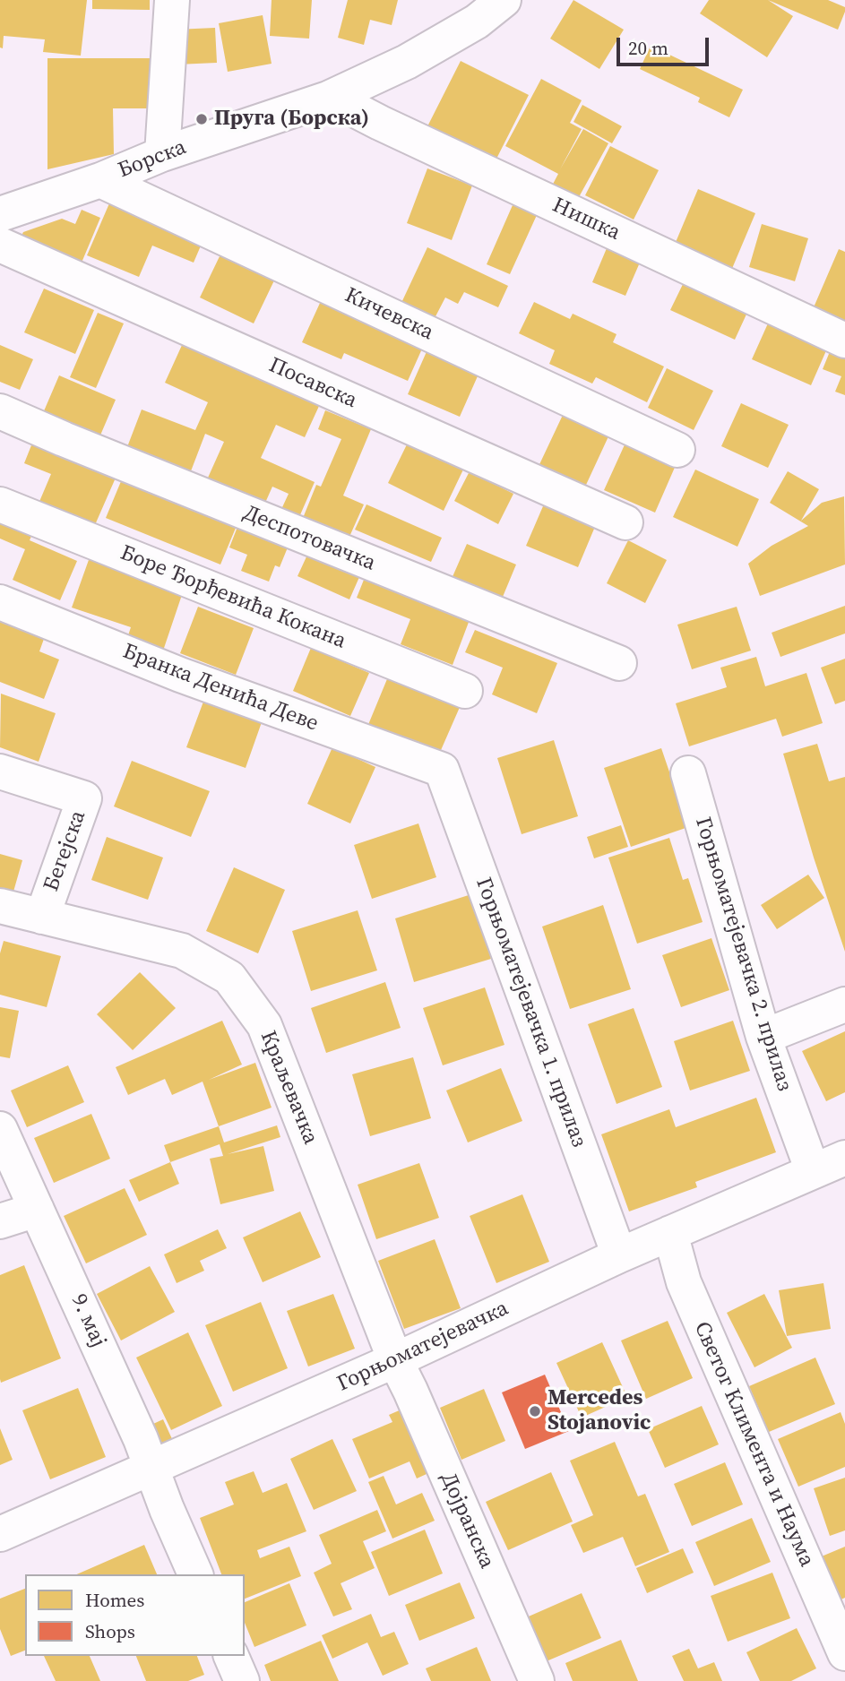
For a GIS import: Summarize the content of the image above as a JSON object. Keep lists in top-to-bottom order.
{
  "streets": {
    "street": [
      "Борска",
      "Нишка",
      "Кичевска",
      "Посавска",
      "Деспотовачка",
      "Боре Ђорђевића Кокана",
      "Бранка Денића Деве",
      "Бегејска",
      "Горњоматејевачка 2. прилаз",
      "Горњоматејевачка 1. прилаз",
      "Краљевачка",
      "9. мај",
      "Горњоматејевачка",
      "Светог Климента и Наума",
      "Дојранска"
    ]
  },
  "crossings": [
    ["Борска", "Нишка"],
    ["Борска", "Кичевска"],
    ["Бранка Денића Деве", "Горњоматејевачка 1. прилаз"],
    ["Бегејска", "Краљевачка"],
    ["Горњоматејевачка 2. прилаз", "Горњоматејевачка"],
    ["Горњоматејевачка 1. прилаз", "Горњоматејевачка"],
    ["Краљевачка", "Горњоматејевачка"],
    ["Краљевачка", "Дојранска"],
    ["9. мај", "Горњоматејевачка"],
    ["Горњоматејевачка", "Светог Климента и Наума"],
    ["Горњоматејевачка", "Дојранска"]
  ],
  "places": ["Пруга (Борска)", "Mercedes Stojanovic"],
  "legend": ["Homes", "Shops"],
  "scale_bar": "20 m"
}
